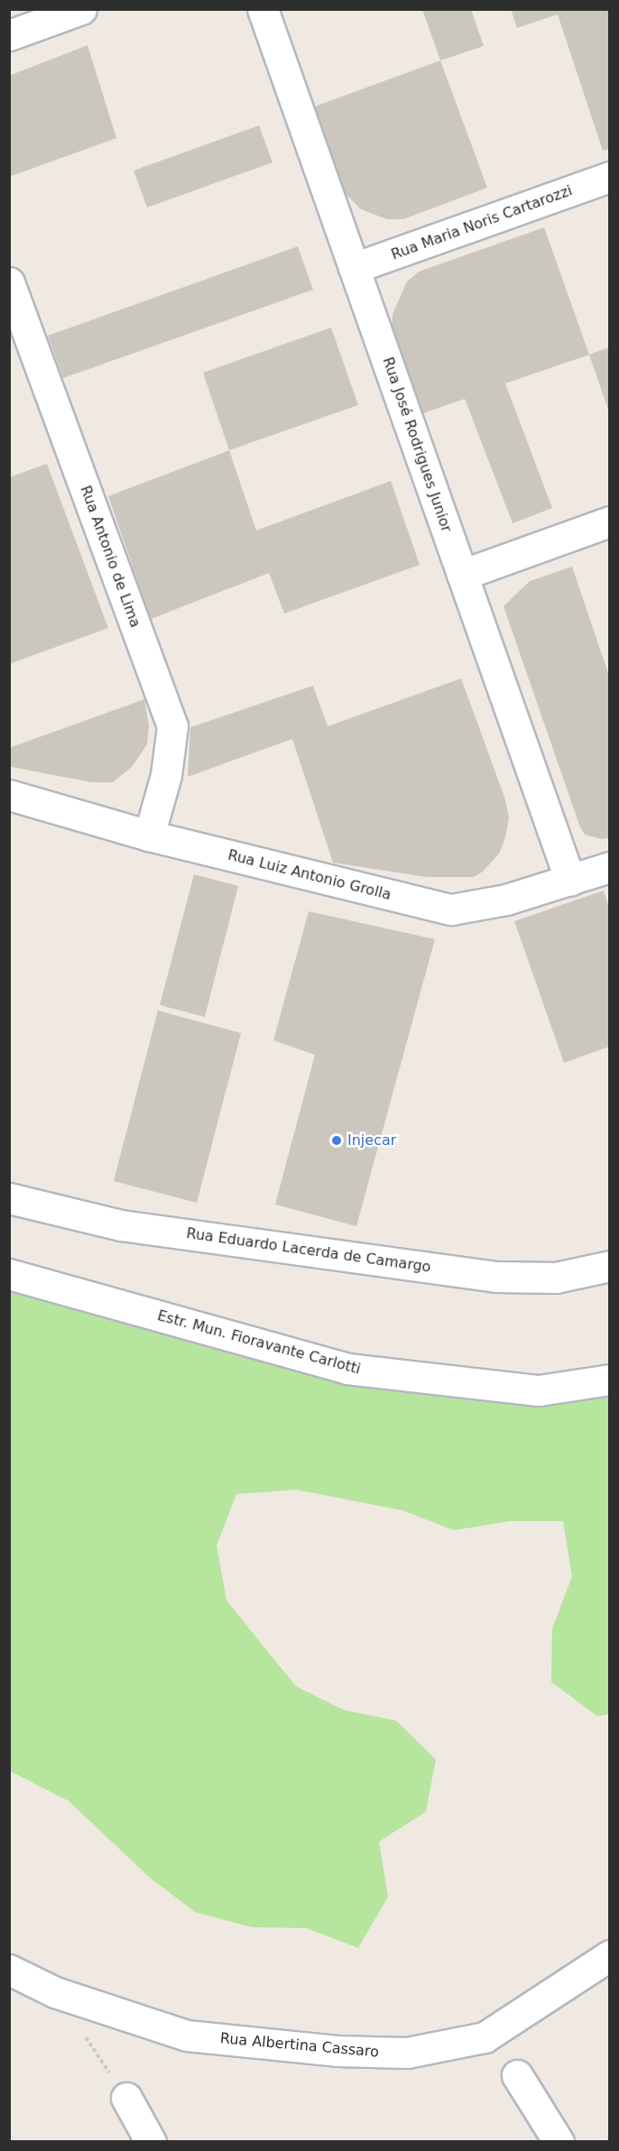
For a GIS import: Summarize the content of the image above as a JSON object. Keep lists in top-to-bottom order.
{
  "streets": {
    "street": [
      "Rua Maria Noris Cartarozzi",
      "Rua José Rodrigues Junior",
      "Rua Antonio de Lima",
      "Rua Luiz Antonio Grolla",
      "Rua Eduardo Lacerda de Camargo",
      "Estr. Mun. Fioravante Carlotti",
      "Rua Albertina Cassaro"
    ]
  },
  "crossings": [
    ["Rua Maria Noris Cartarozzi", "Rua José Rodrigues Junior"],
    ["Rua José Rodrigues Junior", "Rua Luiz Antonio Grolla"],
    ["Rua Antonio de Lima", "Rua Luiz Antonio Grolla"]
  ],
  "places": ["Injecar"]
}
